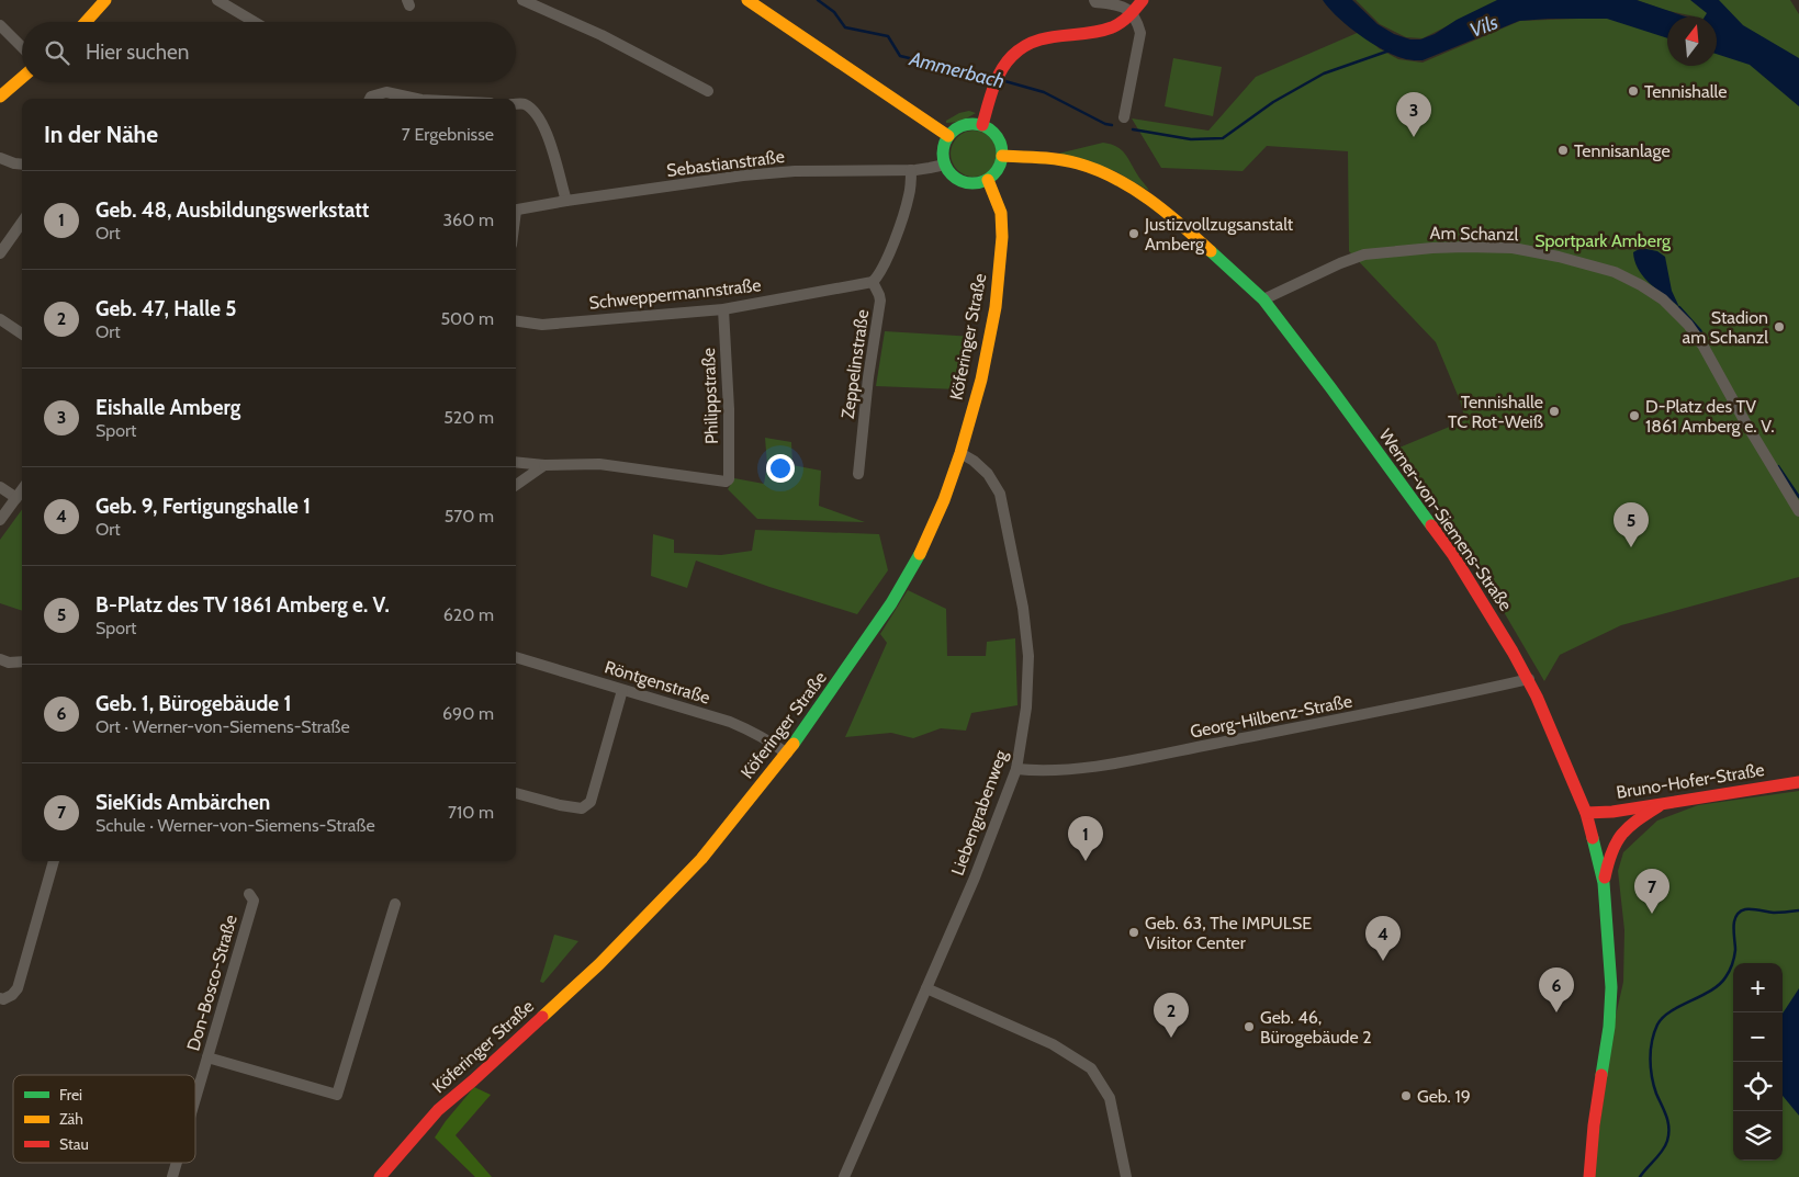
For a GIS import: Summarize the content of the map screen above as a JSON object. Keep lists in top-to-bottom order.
{
  "streets": {
    "street": [
      "Sebastianstraße",
      "Am Schanzl",
      "Schweppermannstraße",
      "Köferinger Straße",
      "Zeppelinstraße",
      "Philippstraße",
      "Werner-von-Siemens-Straße",
      "Röntgenstraße",
      "Georg-Hilbenz-Straße",
      "Bruno-Hofer-Straße",
      "Liebengrabenweg",
      "Don-Bosco-Straße"
    ]
  },
  "crossings": [
    ["Sebastianstraße", "Köferinger Straße"],
    ["Sebastianstraße", "Werner-von-Siemens-Straße"],
    ["Am Schanzl", "Werner-von-Siemens-Straße"],
    ["Schweppermannstraße", "Zeppelinstraße"],
    ["Schweppermannstraße", "Philippstraße"],
    ["Köferinger Straße", "Werner-von-Siemens-Straße"],
    ["Köferinger Straße", "Röntgenstraße"],
    ["Köferinger Straße", "Liebengrabenweg"],
    ["Werner-von-Siemens-Straße", "Georg-Hilbenz-Straße"],
    ["Werner-von-Siemens-Straße", "Bruno-Hofer-Straße"],
    ["Georg-Hilbenz-Straße", "Liebengrabenweg"]
  ],
  "water": ["Vils", "Ammerbach"],
  "parks": ["Sportpark Amberg"],
  "places": [
    "Tennishalle",
    "Tennisanlage",
    "Justizvollzugsanstalt Amberg",
    "Stadion am Schanzl",
    "Tennishalle TC Rot-Weiß",
    "D-Platz des TV 1861 Amberg e. V.",
    "Geb. 63, The IMPULSE Visitor Center",
    "Geb. 46, Bürogebäude 2",
    "Geb. 19"
  ],
  "legend": ["Frei", "Zäh", "Stau"],
  "north": "top",
  "page": {
    "search": "Hier suchen",
    "pins": [
      "3",
      "5",
      "1",
      "7",
      "4",
      "6",
      "2"
    ],
    "heading": ["In der Nähe", "7 Ergebnisse"],
    "list": [
      {
        "mark": "1",
        "name": "Geb. 48, Ausbildungswerkstatt",
        "note": "Ort",
        "value": "360 m"
      },
      {
        "mark": "2",
        "name": "Geb. 47, Halle 5",
        "note": "Ort",
        "value": "500 m"
      },
      {
        "mark": "3",
        "name": "Eishalle Amberg",
        "note": "Sport",
        "value": "520 m"
      },
      {
        "mark": "4",
        "name": "Geb. 9, Fertigungshalle 1",
        "note": "Ort",
        "value": "570 m"
      },
      {
        "mark": "5",
        "name": "B-Platz des TV 1861 Amberg e. V.",
        "note": "Sport",
        "value": "620 m"
      },
      {
        "mark": "6",
        "name": "Geb. 1, Bürogebäude 1",
        "note": "Ort · Werner-von-Siemens-Straße",
        "value": "690 m"
      },
      {
        "mark": "7",
        "name": "SieKids Ambärchen",
        "note": "Schule · Werner-von-Siemens-Straße",
        "value": "710 m"
      }
    ],
    "map_buttons": ["+", "−"]
  }
}
